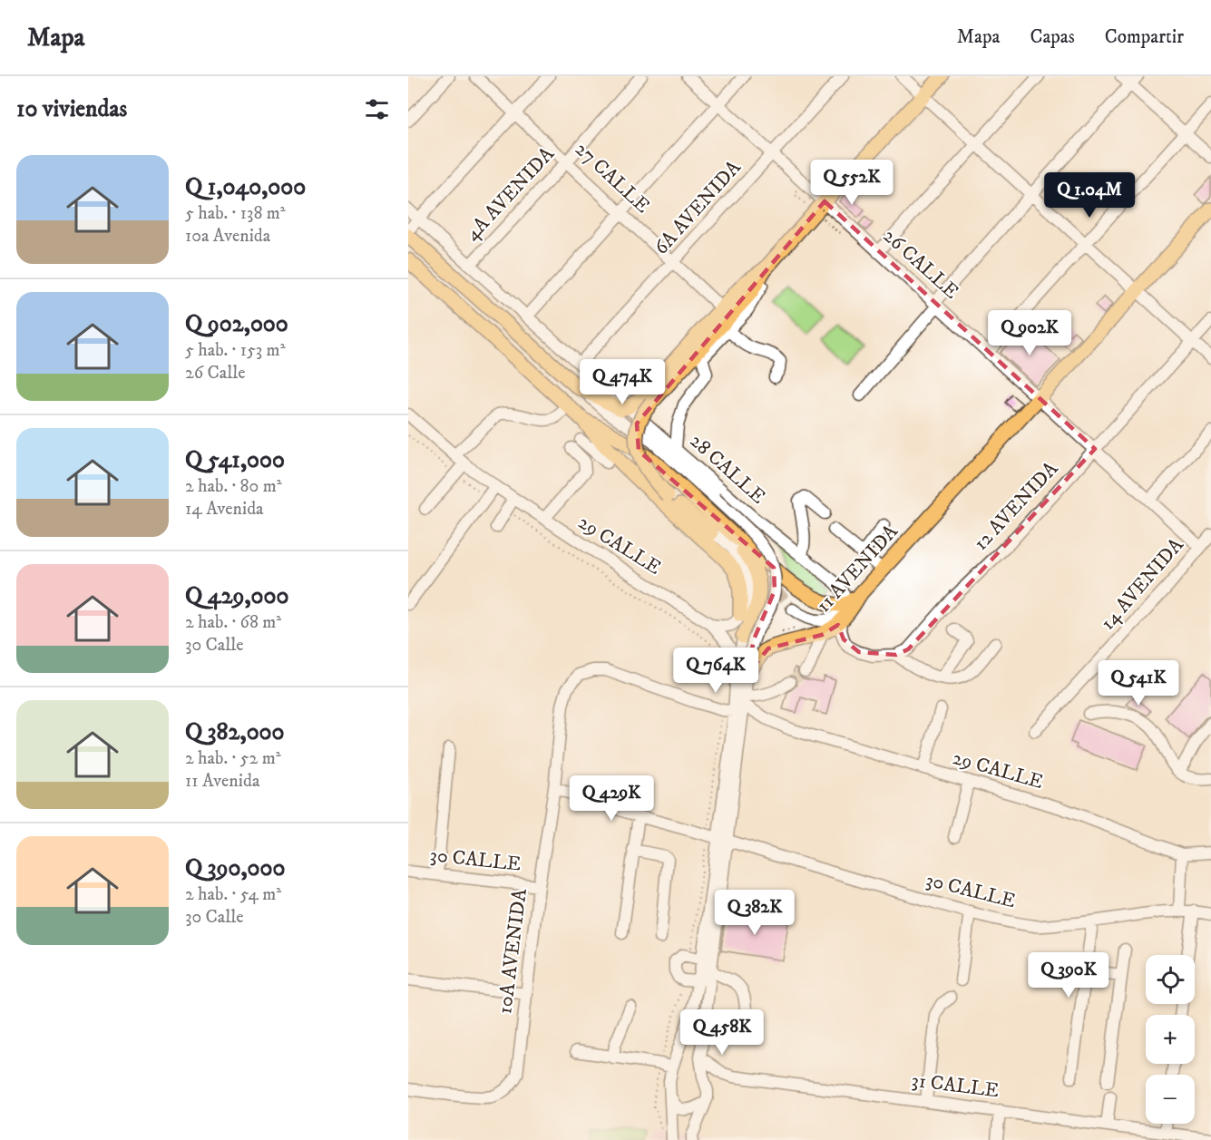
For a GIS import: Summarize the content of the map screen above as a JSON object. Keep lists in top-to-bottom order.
{
  "streets": {
    "main road": ["11 AVENIDA"],
    "street": [
      "27 CALLE",
      "4A AVENIDA",
      "6A AVENIDA",
      "26 CALLE",
      "28 CALLE",
      "12 AVENIDA",
      "29 CALLE",
      "14 AVENIDA",
      "30 CALLE",
      "10A AVENIDA",
      "31 CALLE"
    ]
  },
  "crossings": [
    ["27 CALLE", "4A AVENIDA"],
    ["27 CALLE", "6A AVENIDA"],
    ["4A AVENIDA", "28 CALLE"],
    ["6A AVENIDA", "26 CALLE"],
    ["6A AVENIDA", "28 CALLE"],
    ["26 CALLE", "12 AVENIDA"],
    ["26 CALLE", "11 AVENIDA"],
    ["26 CALLE", "14 AVENIDA"],
    ["29 CALLE", "11 AVENIDA"],
    ["29 CALLE", "10A AVENIDA"],
    ["11 AVENIDA", "30 CALLE"],
    ["11 AVENIDA", "31 CALLE"],
    ["30 CALLE", "10A AVENIDA"]
  ],
  "page": {
    "header": "Mapa",
    "nav": ["Mapa", "Capas", "Compartir"],
    "heading": "10 viviendas",
    "list": [
      {
        "name": "Q 1,040,000",
        "note": "5 hab. · 138 m² · 10a Avenida"
      },
      {
        "name": "Q 902,000",
        "note": "5 hab. · 153 m² · 26 Calle"
      },
      {
        "name": "Q 541,000",
        "note": "2 hab. · 80 m² · 14 Avenida"
      },
      {
        "name": "Q 429,000",
        "note": "2 hab. · 68 m² · 30 Calle"
      },
      {
        "name": "Q 382,000",
        "note": "2 hab. · 52 m² · 11 Avenida"
      },
      {
        "name": "Q 390,000",
        "note": "2 hab. · 54 m² · 30 Calle"
      }
    ],
    "price": [
      "Q 552K",
      "Q 1.04M",
      "Q 902K",
      "Q 474K",
      "Q 764K",
      "Q 541K",
      "Q 429K",
      "Q 382K",
      "Q 390K",
      "Q 458K"
    ],
    "map_buttons": ["+", "−"]
  }
}
